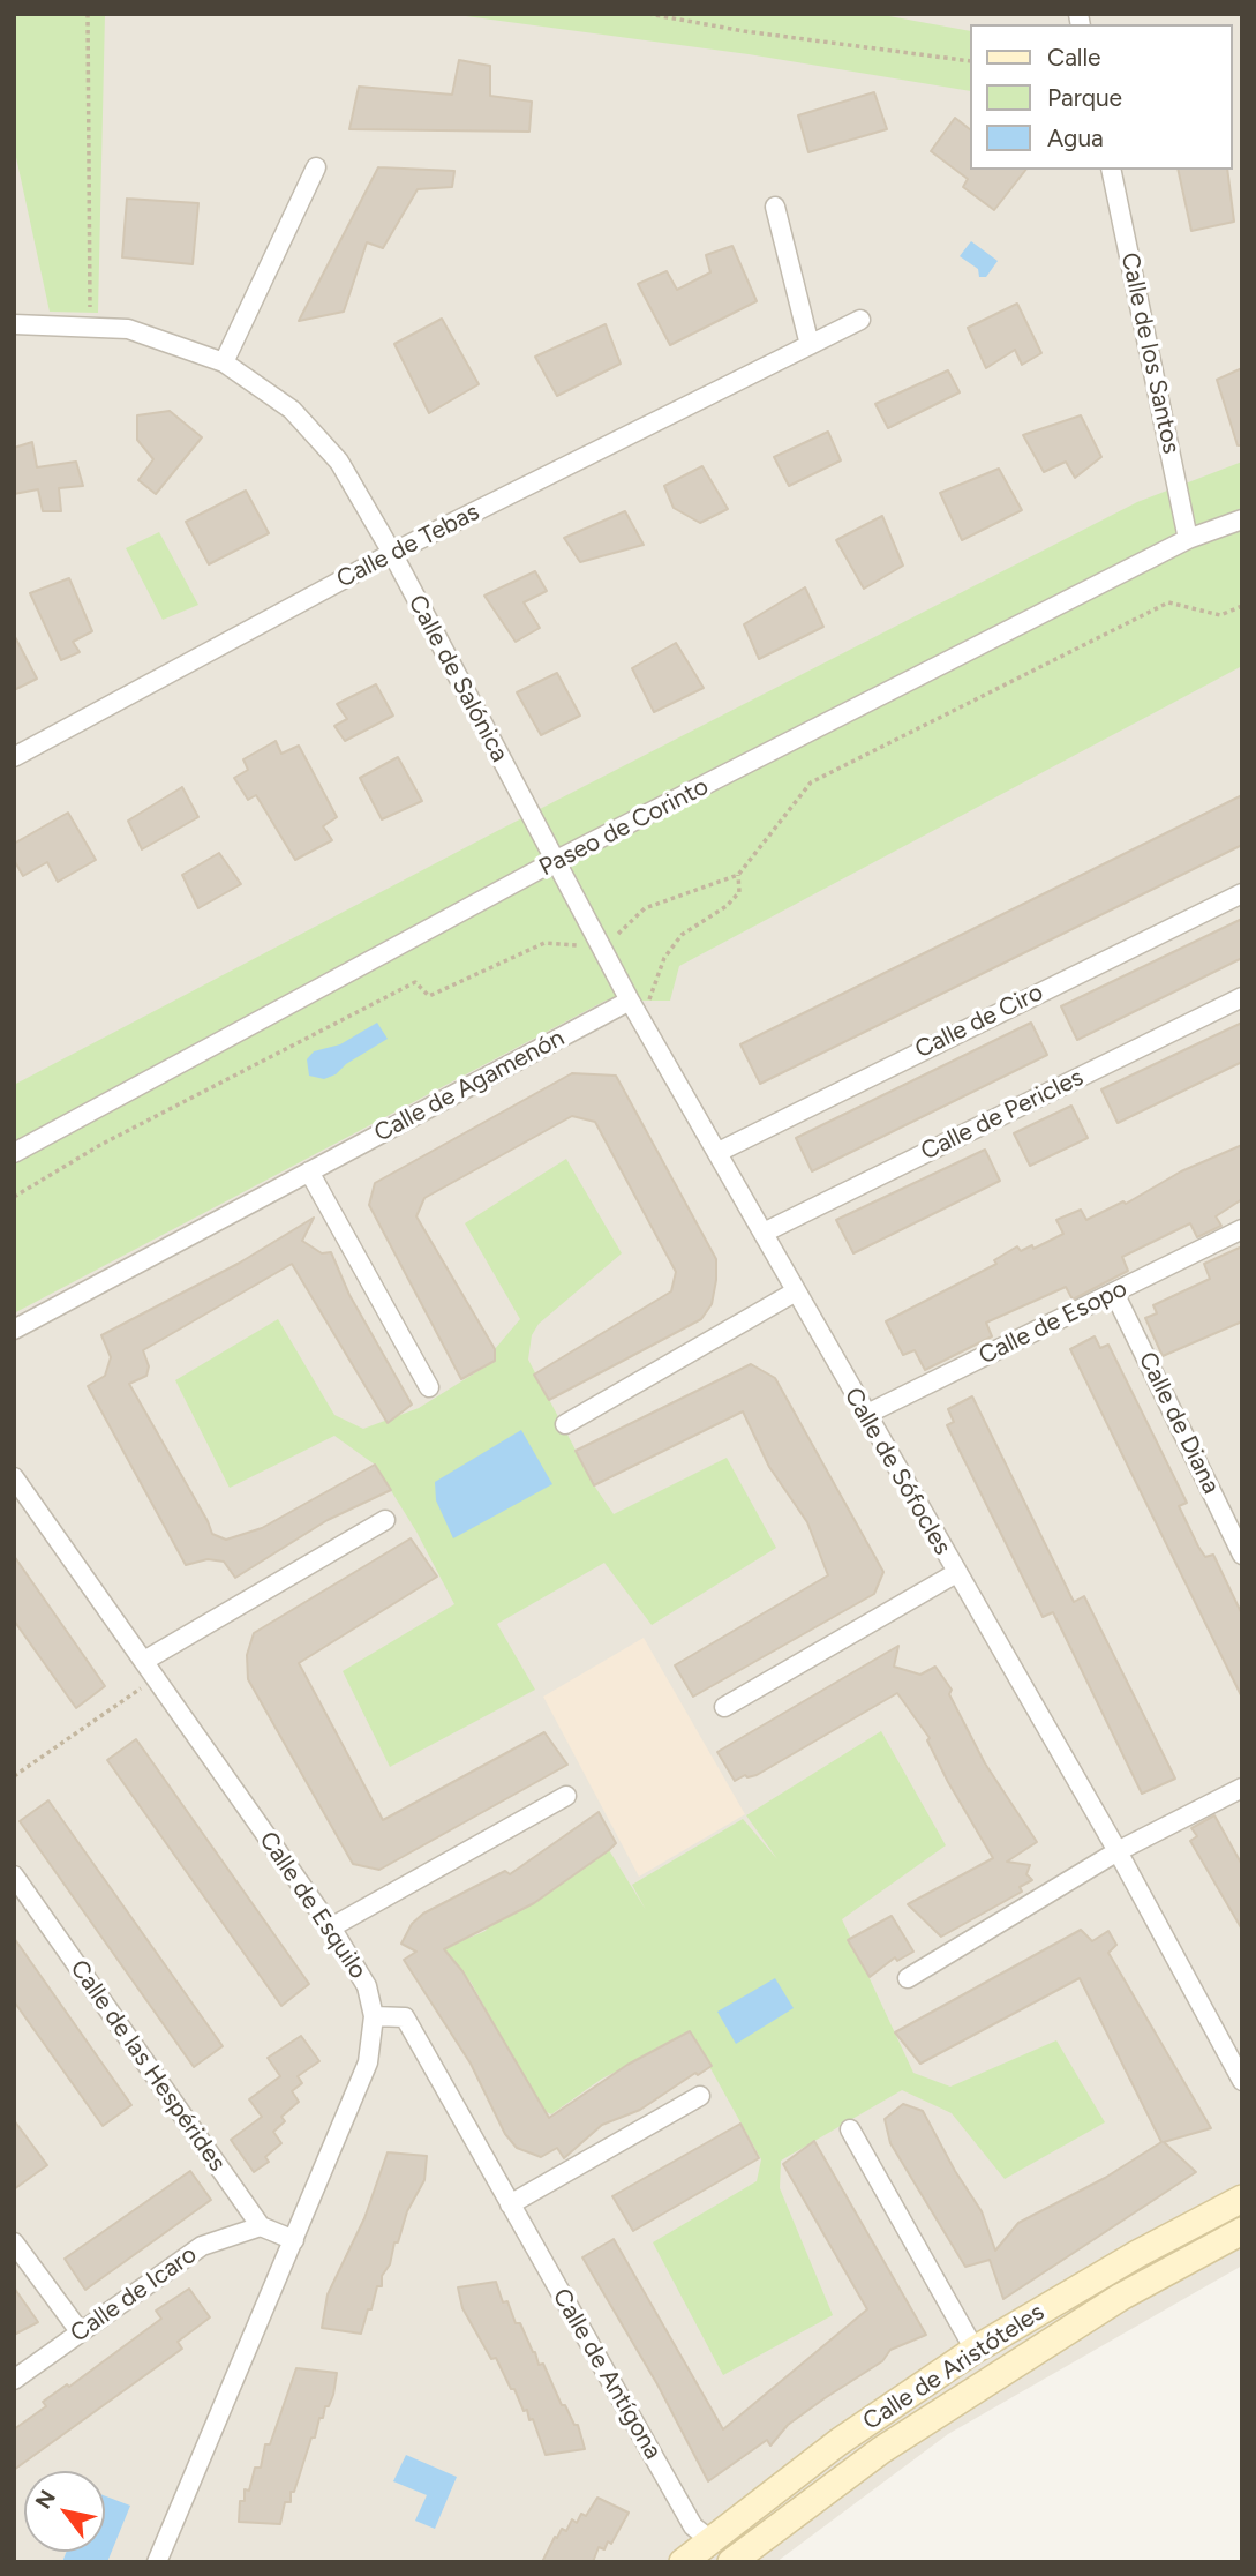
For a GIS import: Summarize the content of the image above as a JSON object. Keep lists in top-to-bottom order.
{
  "streets": {
    "main road": ["Calle de Aristóteles"],
    "street": [
      "Calle de los Santos",
      "Calle de Tebas",
      "Calle de Salónica",
      "Paseo de Corinto",
      "Calle de Ciro",
      "Calle de Agamenón",
      "Calle de Pericles",
      "Calle de Esopo",
      "Calle de Diana",
      "Calle de Sófocles",
      "Calle de Esquilo",
      "Calle de las Hespérides",
      "Calle de Icaro",
      "Calle de Antígona"
    ]
  },
  "crossings": [
    ["Calle de los Santos", "Paseo de Corinto"],
    ["Calle de Tebas", "Calle de Salónica"],
    ["Calle de Salónica", "Paseo de Corinto"],
    ["Calle de Salónica", "Calle de Sófocles"],
    ["Paseo de Corinto", "Calle de Sófocles"],
    ["Calle de Ciro", "Calle de Sófocles"],
    ["Calle de Agamenón", "Calle de Sófocles"],
    ["Calle de Pericles", "Calle de Sófocles"],
    ["Calle de Esopo", "Calle de Diana"],
    ["Calle de Esopo", "Calle de Sófocles"],
    ["Calle de Esquilo", "Calle de Antígona"],
    ["Calle de las Hespérides", "Calle de Icaro"],
    ["Calle de Aristóteles", "Calle de Antígona"]
  ],
  "legend": ["Calle", "Parque", "Agua"],
  "north": "top left"
}
